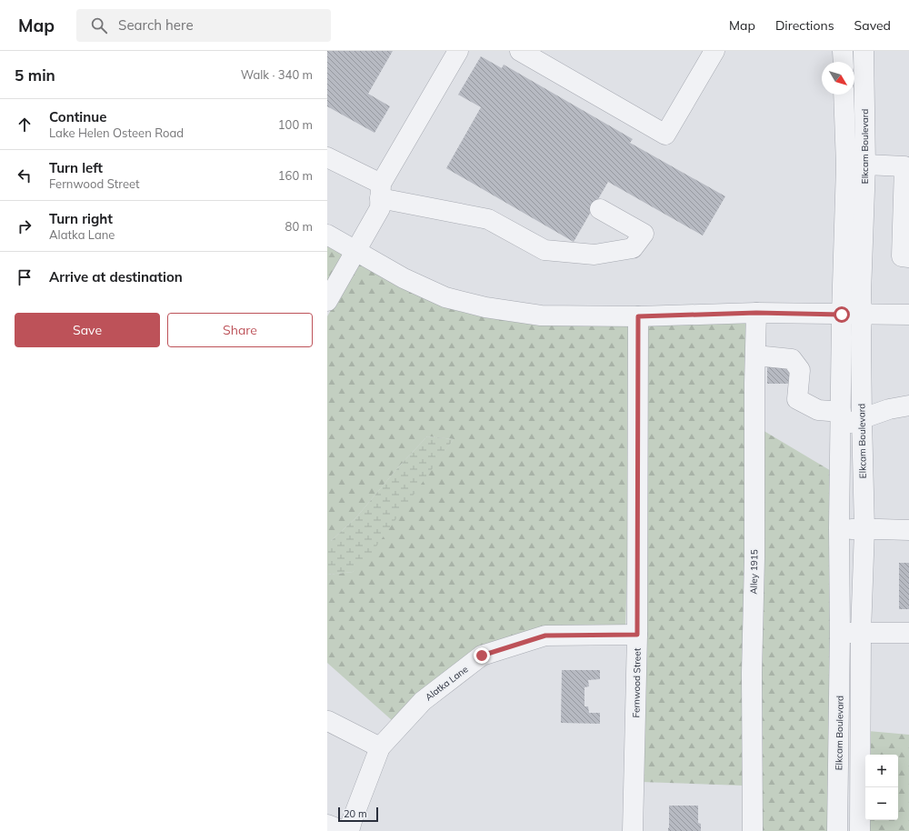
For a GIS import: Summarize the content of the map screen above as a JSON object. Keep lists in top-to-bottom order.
{
  "streets": {
    "street": [
      "Elkcam Boulevard",
      "Alley 1915",
      "Alatka Lane",
      "Fernwood Street"
    ]
  },
  "crossings": [
    ["Alatka Lane", "Fernwood Street"]
  ],
  "scale_bar": "20 m",
  "north": "bottom right",
  "page": {
    "header": "Map",
    "search": "Search here",
    "nav": ["Map", "Directions", "Saved"],
    "heading": ["5 min", "Walk · 340 m"],
    "list": [
      ["Continue", "Lake Helen Osteen Road", "100 m"],
      ["Turn left", "Fernwood Street", "160 m"],
      ["Turn right", "Alatka Lane", "80 m"],
      "Arrive at destination"
    ],
    "buttons": ["Save", "Share"],
    "map_buttons": ["+", "−"],
    "scale": "20 m"
  }
}
